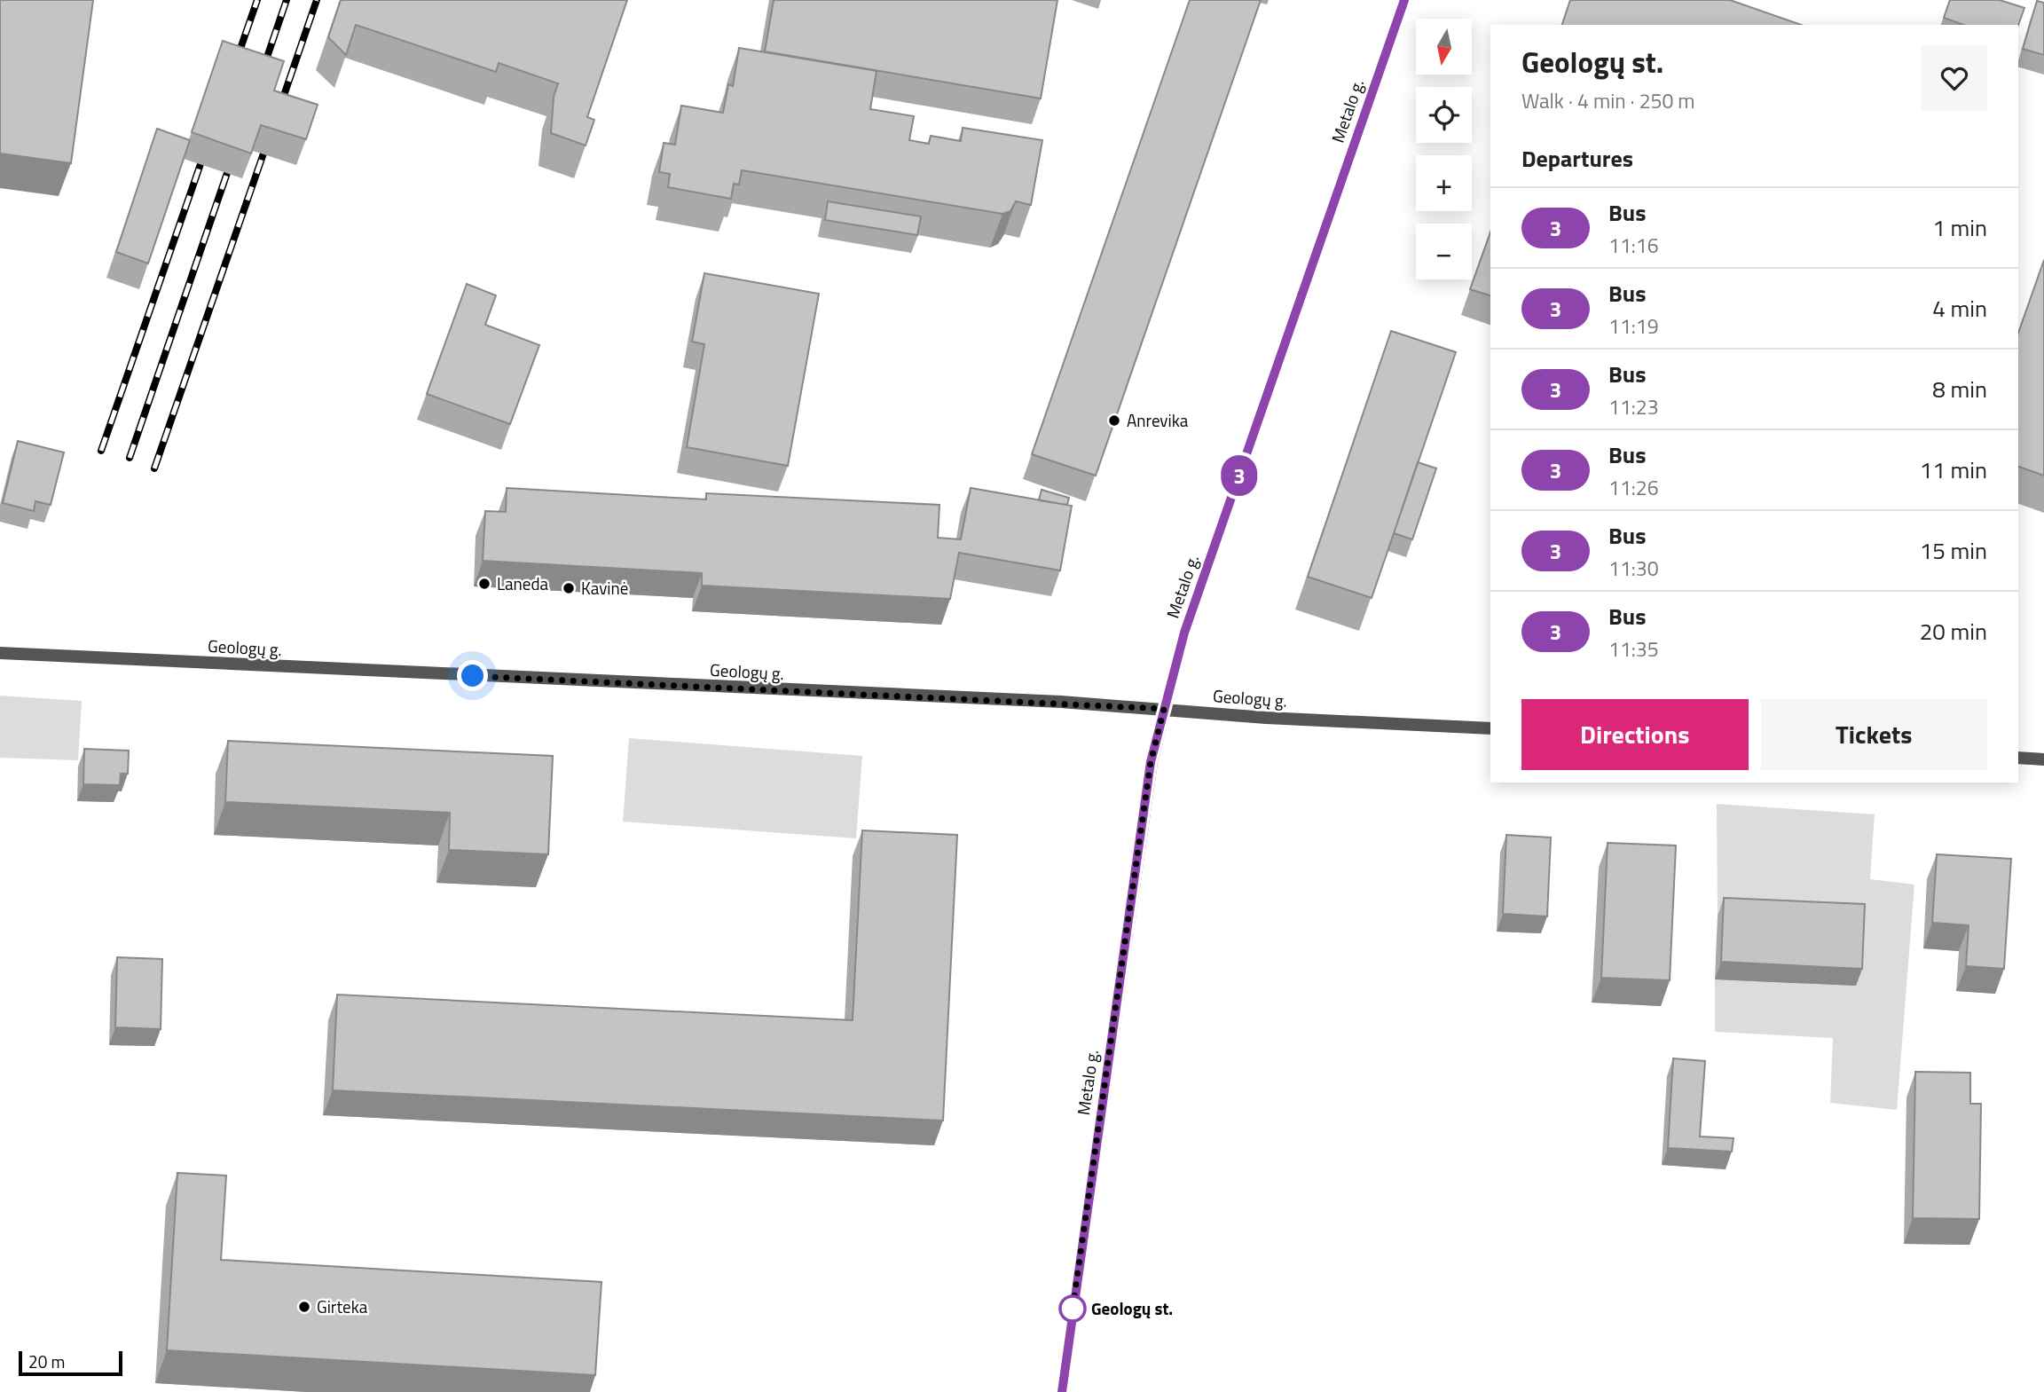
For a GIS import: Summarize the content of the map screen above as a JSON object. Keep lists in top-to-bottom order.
{
  "streets": {
    "street": ["Metalo g.", "Geologų g."]
  },
  "crossings": [
    ["Metalo g.", "Geologų g."]
  ],
  "places": [
    "Anrevika",
    "Laneda",
    "Kavinė",
    "Girteka",
    "Geologų st."
  ],
  "lines": ["bus line 3"],
  "scale_bar": "20 m",
  "north": "bottom",
  "page": {
    "on_map": "3",
    "map_buttons": ["+", "−"],
    "heading": [
      ["Geologų st.", "Walk · 4 min · 250 m"],
      "Departures"
    ],
    "list": [
      {
        "mark": "3",
        "name": "Bus",
        "note": "11:16",
        "value": "1 min"
      },
      {
        "mark": "3",
        "name": "Bus",
        "note": "11:19",
        "value": "4 min"
      },
      {
        "mark": "3",
        "name": "Bus",
        "note": "11:23",
        "value": "8 min"
      },
      {
        "mark": "3",
        "name": "Bus",
        "note": "11:26",
        "value": "11 min"
      },
      {
        "mark": "3",
        "name": "Bus",
        "note": "11:30",
        "value": "15 min"
      },
      {
        "mark": "3",
        "name": "Bus",
        "note": "11:35",
        "value": "20 min"
      }
    ],
    "buttons": ["Directions", "Tickets"],
    "scale": "20 m"
  }
}
